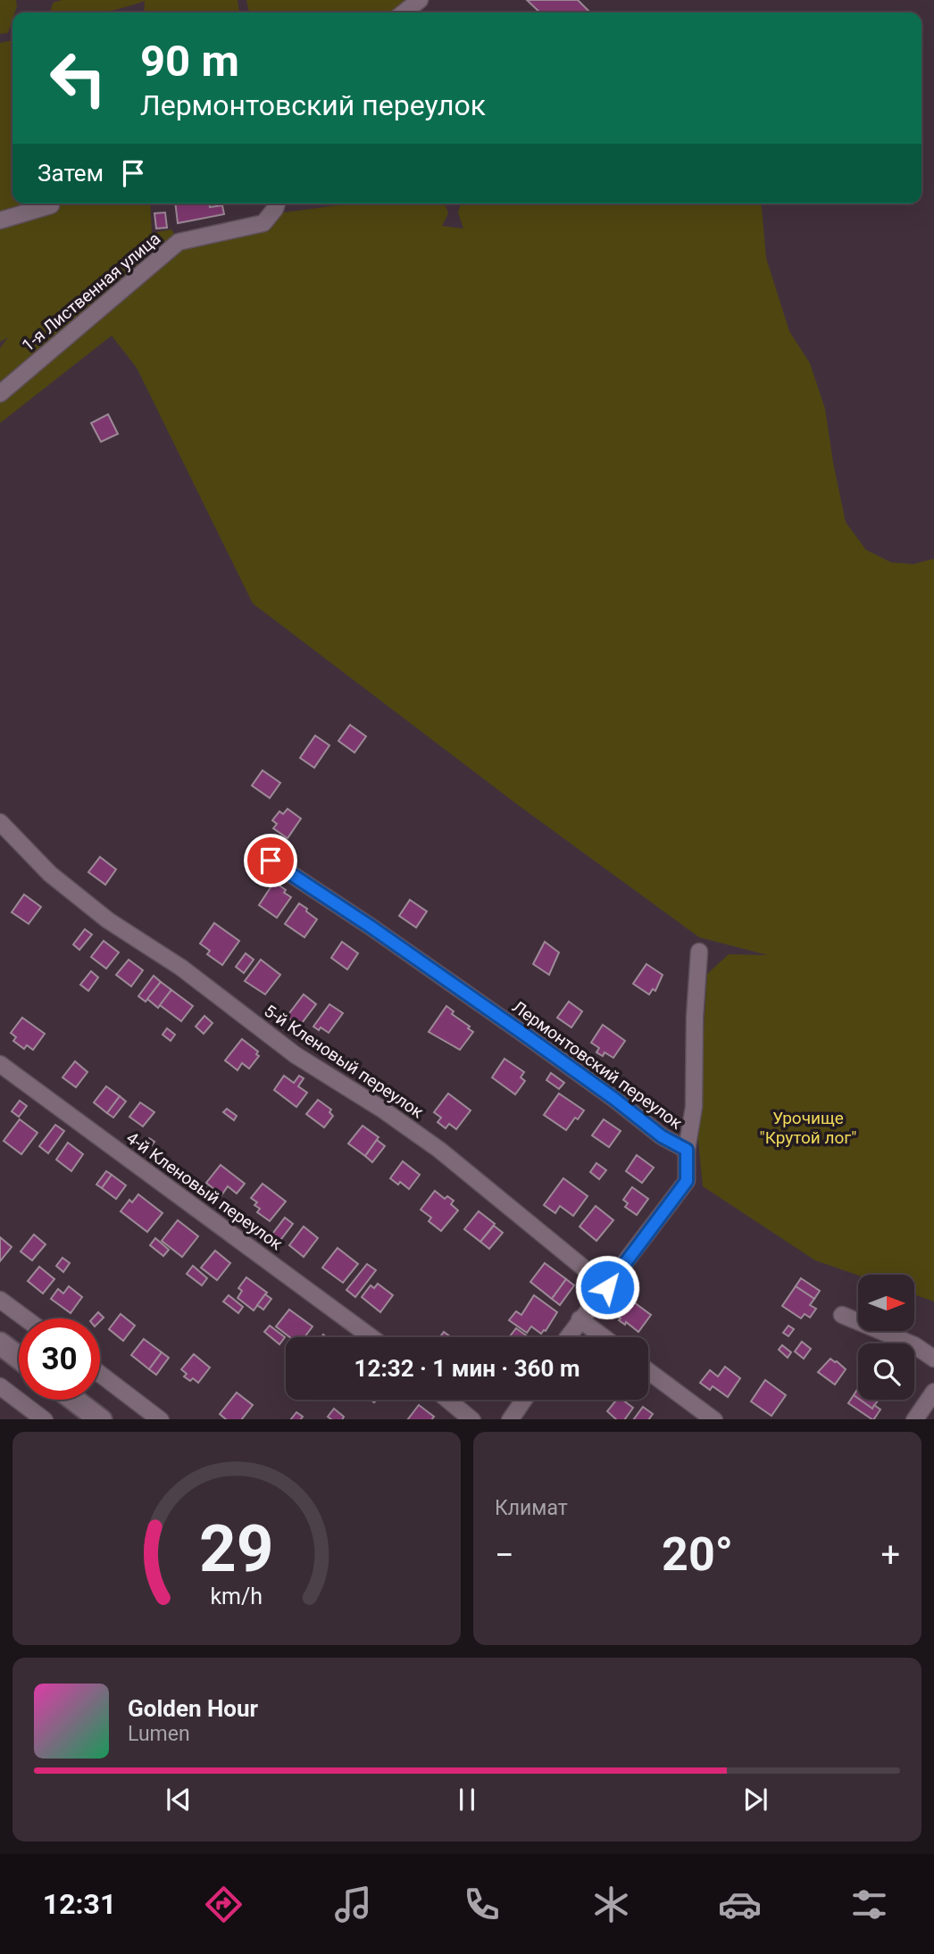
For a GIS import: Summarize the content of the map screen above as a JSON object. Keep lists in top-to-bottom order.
{
  "streets": {
    "street": [
      "1-я Лиственная улица",
      "5-й Кленовый переулок",
      "Лермонтовский переулок",
      "4-й Кленовый переулок"
    ]
  },
  "parks": ["Урочище \"Крутой лог\""],
  "north": "right",
  "page": {
    "turn": ["90 m", "Лермонтовский переулок"],
    "then": "Затем",
    "limit": "30",
    "trip": "12:32 · 1 мин · 360 m",
    "tile": "Климат",
    "heat": ["−", "20°", "+"],
    "song": ["Golden Hour", "Lumen"],
    "tabs": "12:31",
    "gauge": ["29", "km/h"]
  }
}
